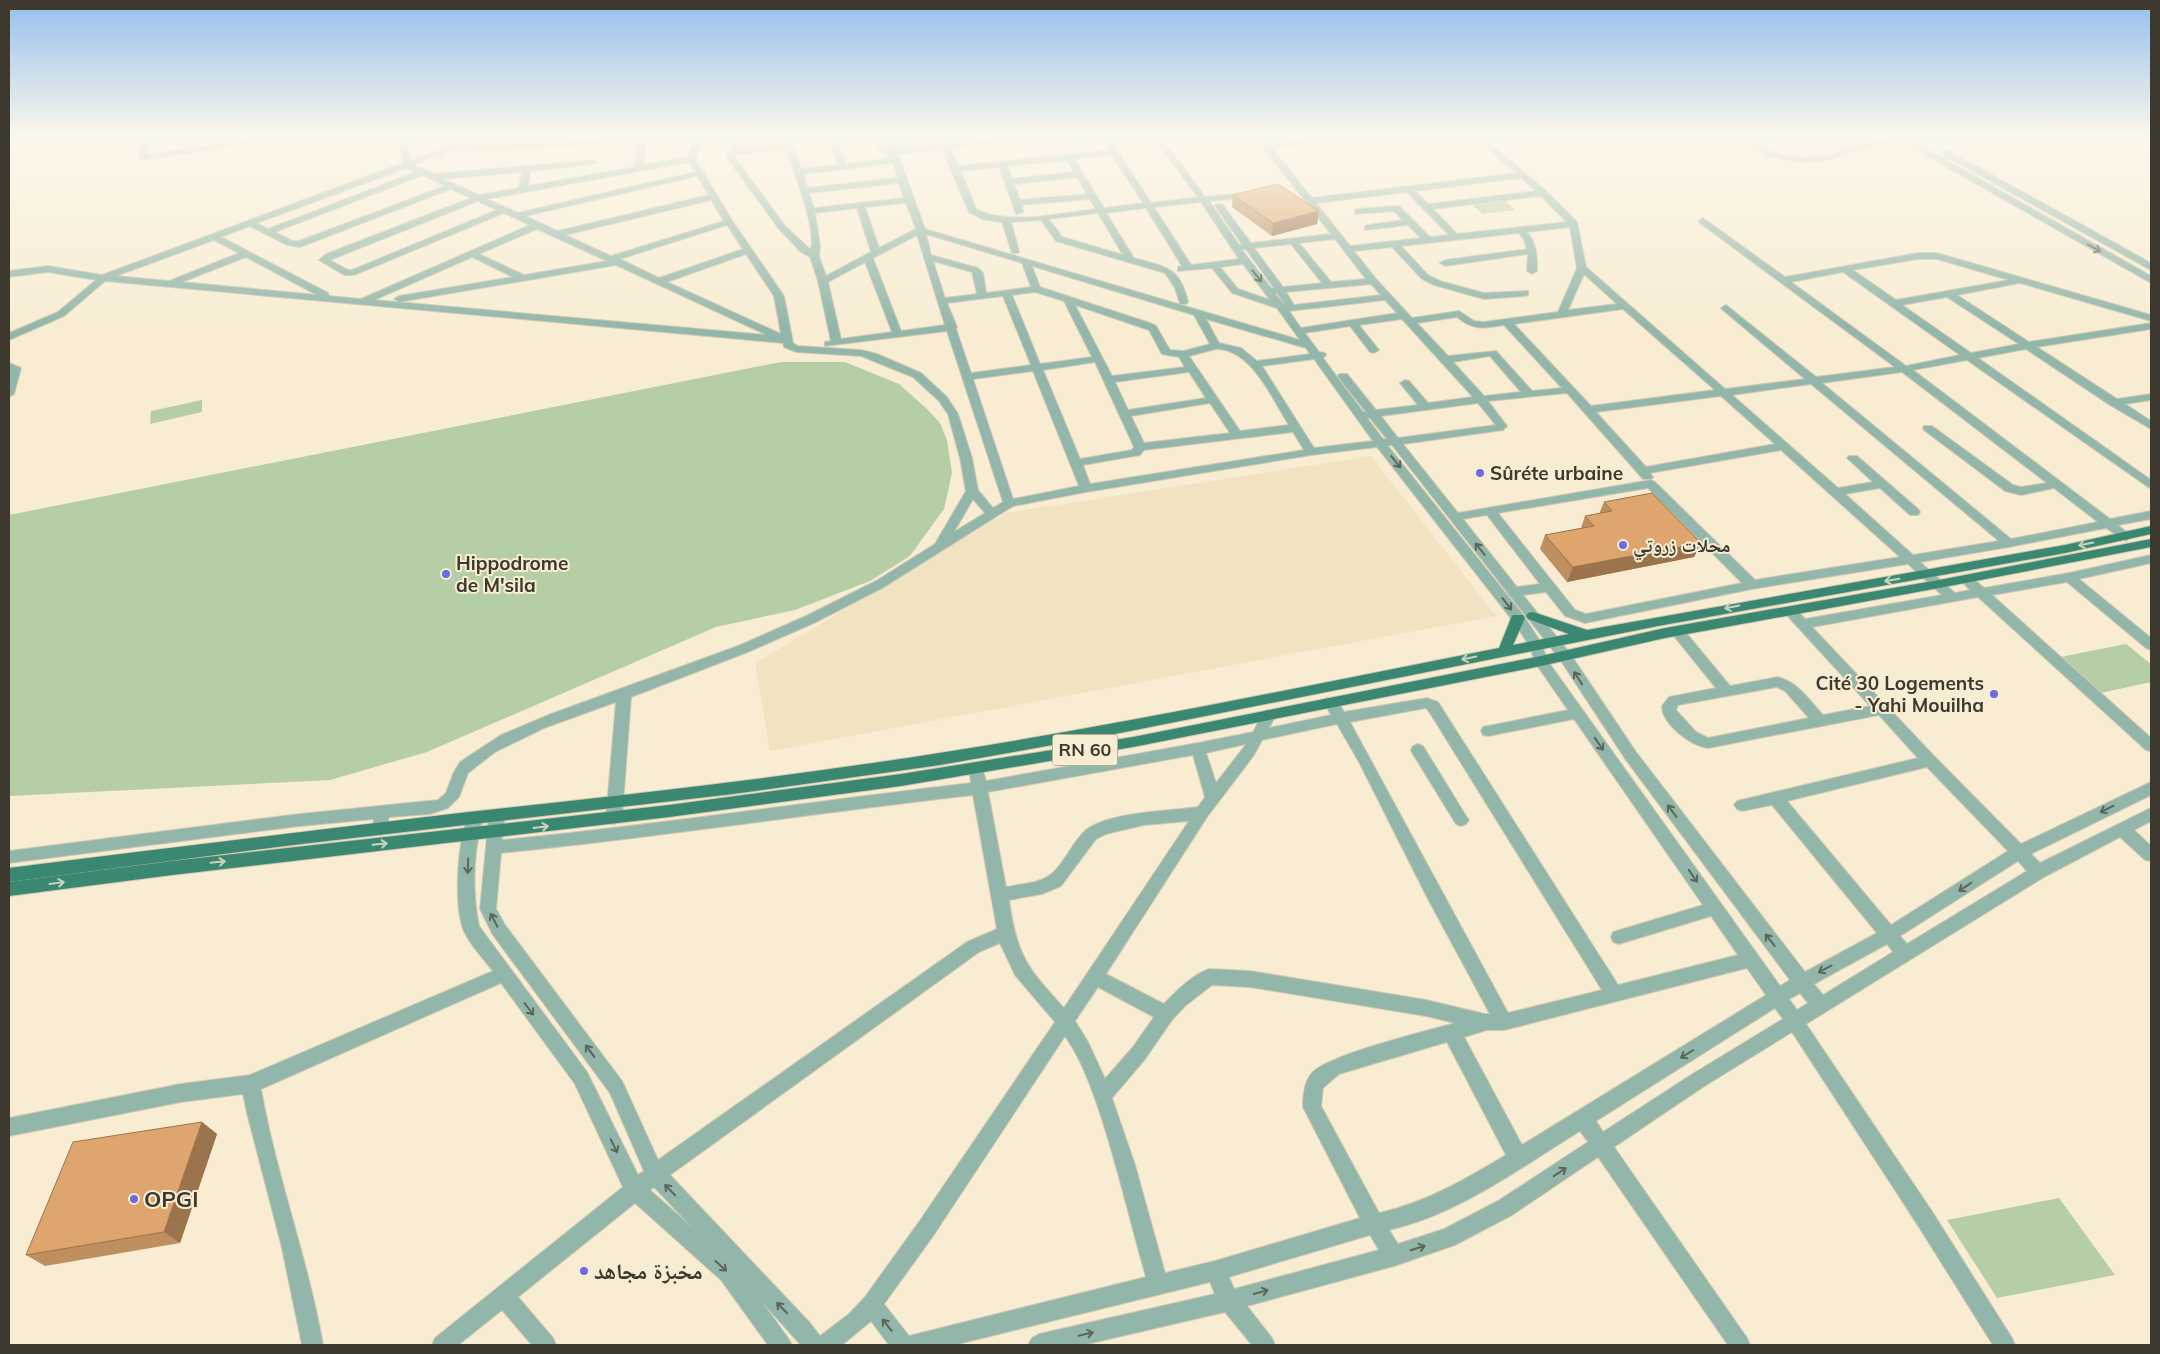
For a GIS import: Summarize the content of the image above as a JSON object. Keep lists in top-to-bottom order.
{
  "streets": {
    "main road": ["RN 60"]
  },
  "places": [
    "Sûréte urbaine",
    "محلات زروتي",
    "Hippodrome de M'sila",
    "Cité 30 Logements - Yahi Mouilha",
    "OPGI",
    "مخبزة مجاهد"
  ]
}
